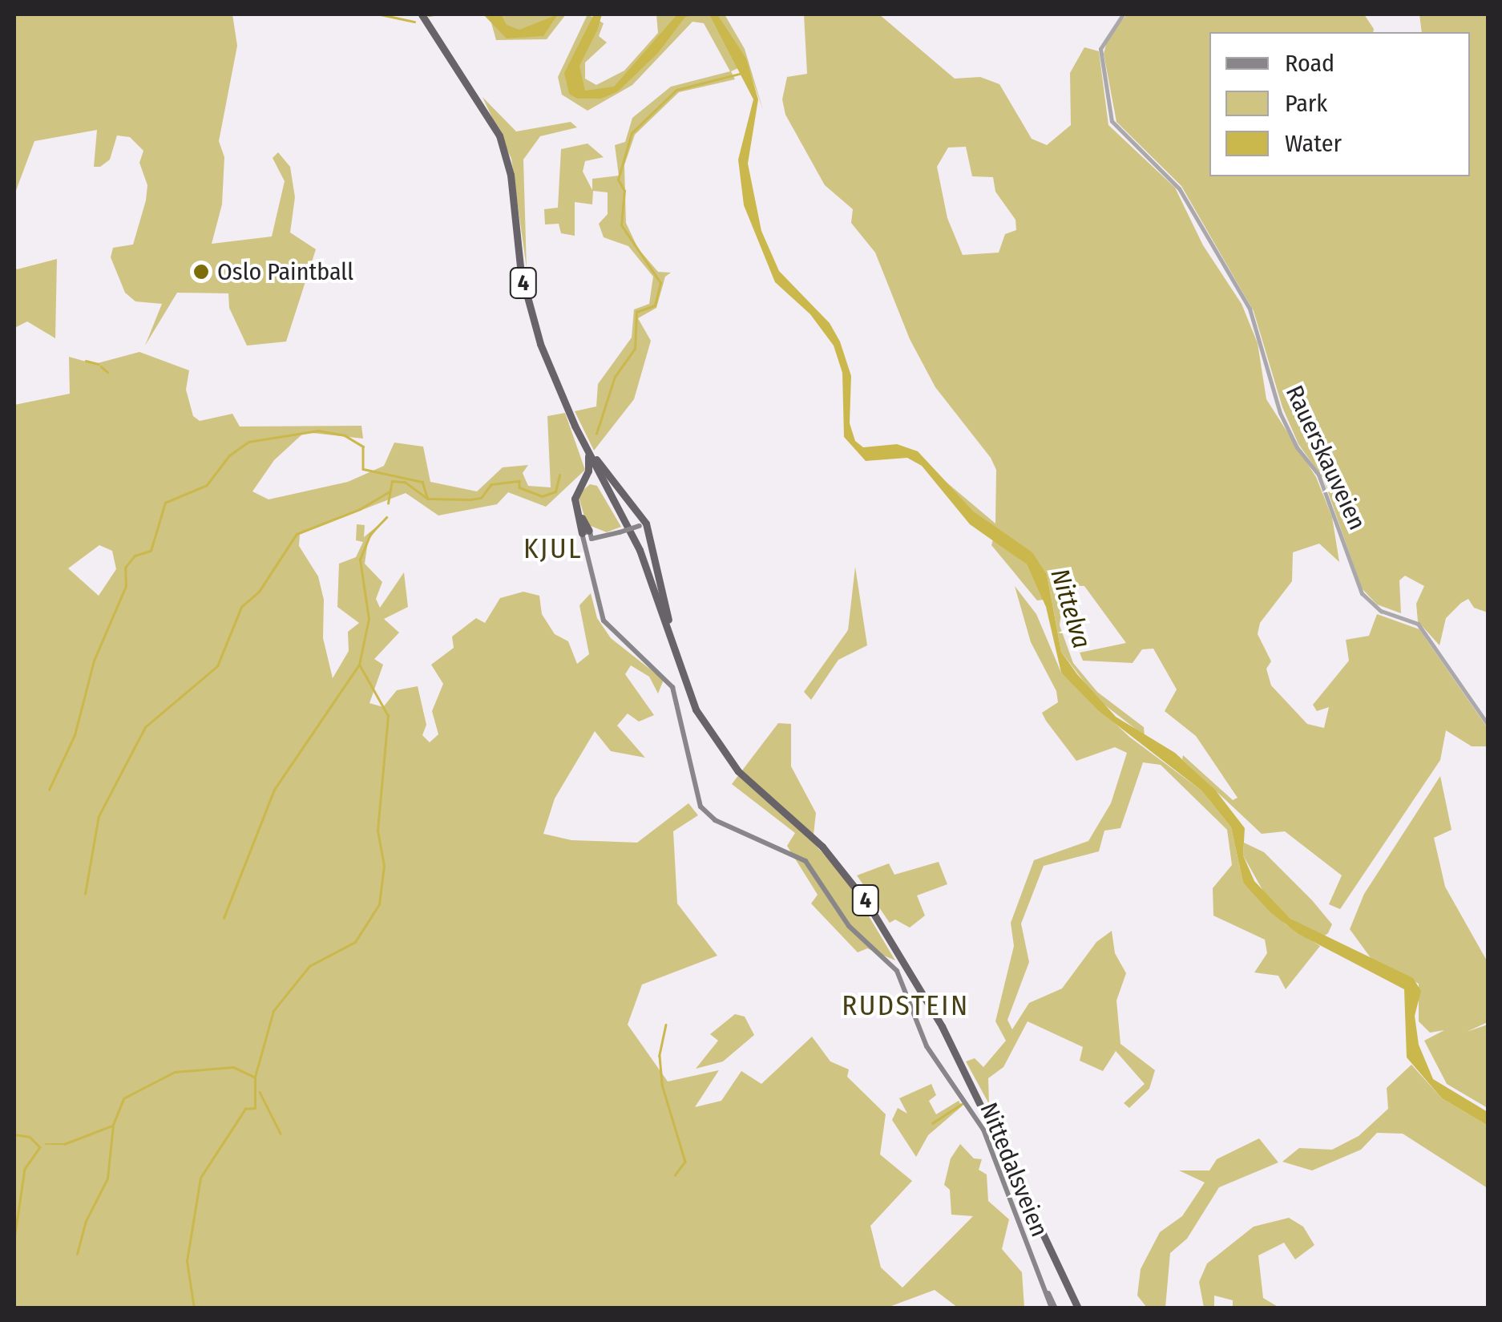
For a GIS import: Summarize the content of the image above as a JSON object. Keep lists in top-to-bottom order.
{
  "streets": {
    "highway": ["4"],
    "main road": ["Nittedalsveien"],
    "street": ["Rauerskauveien"]
  },
  "districts": ["KJUL", "RUDSTEIN"],
  "water": ["Nittelva"],
  "places": ["Oslo Paintball"],
  "legend": ["Road", "Park", "Water"]
}
